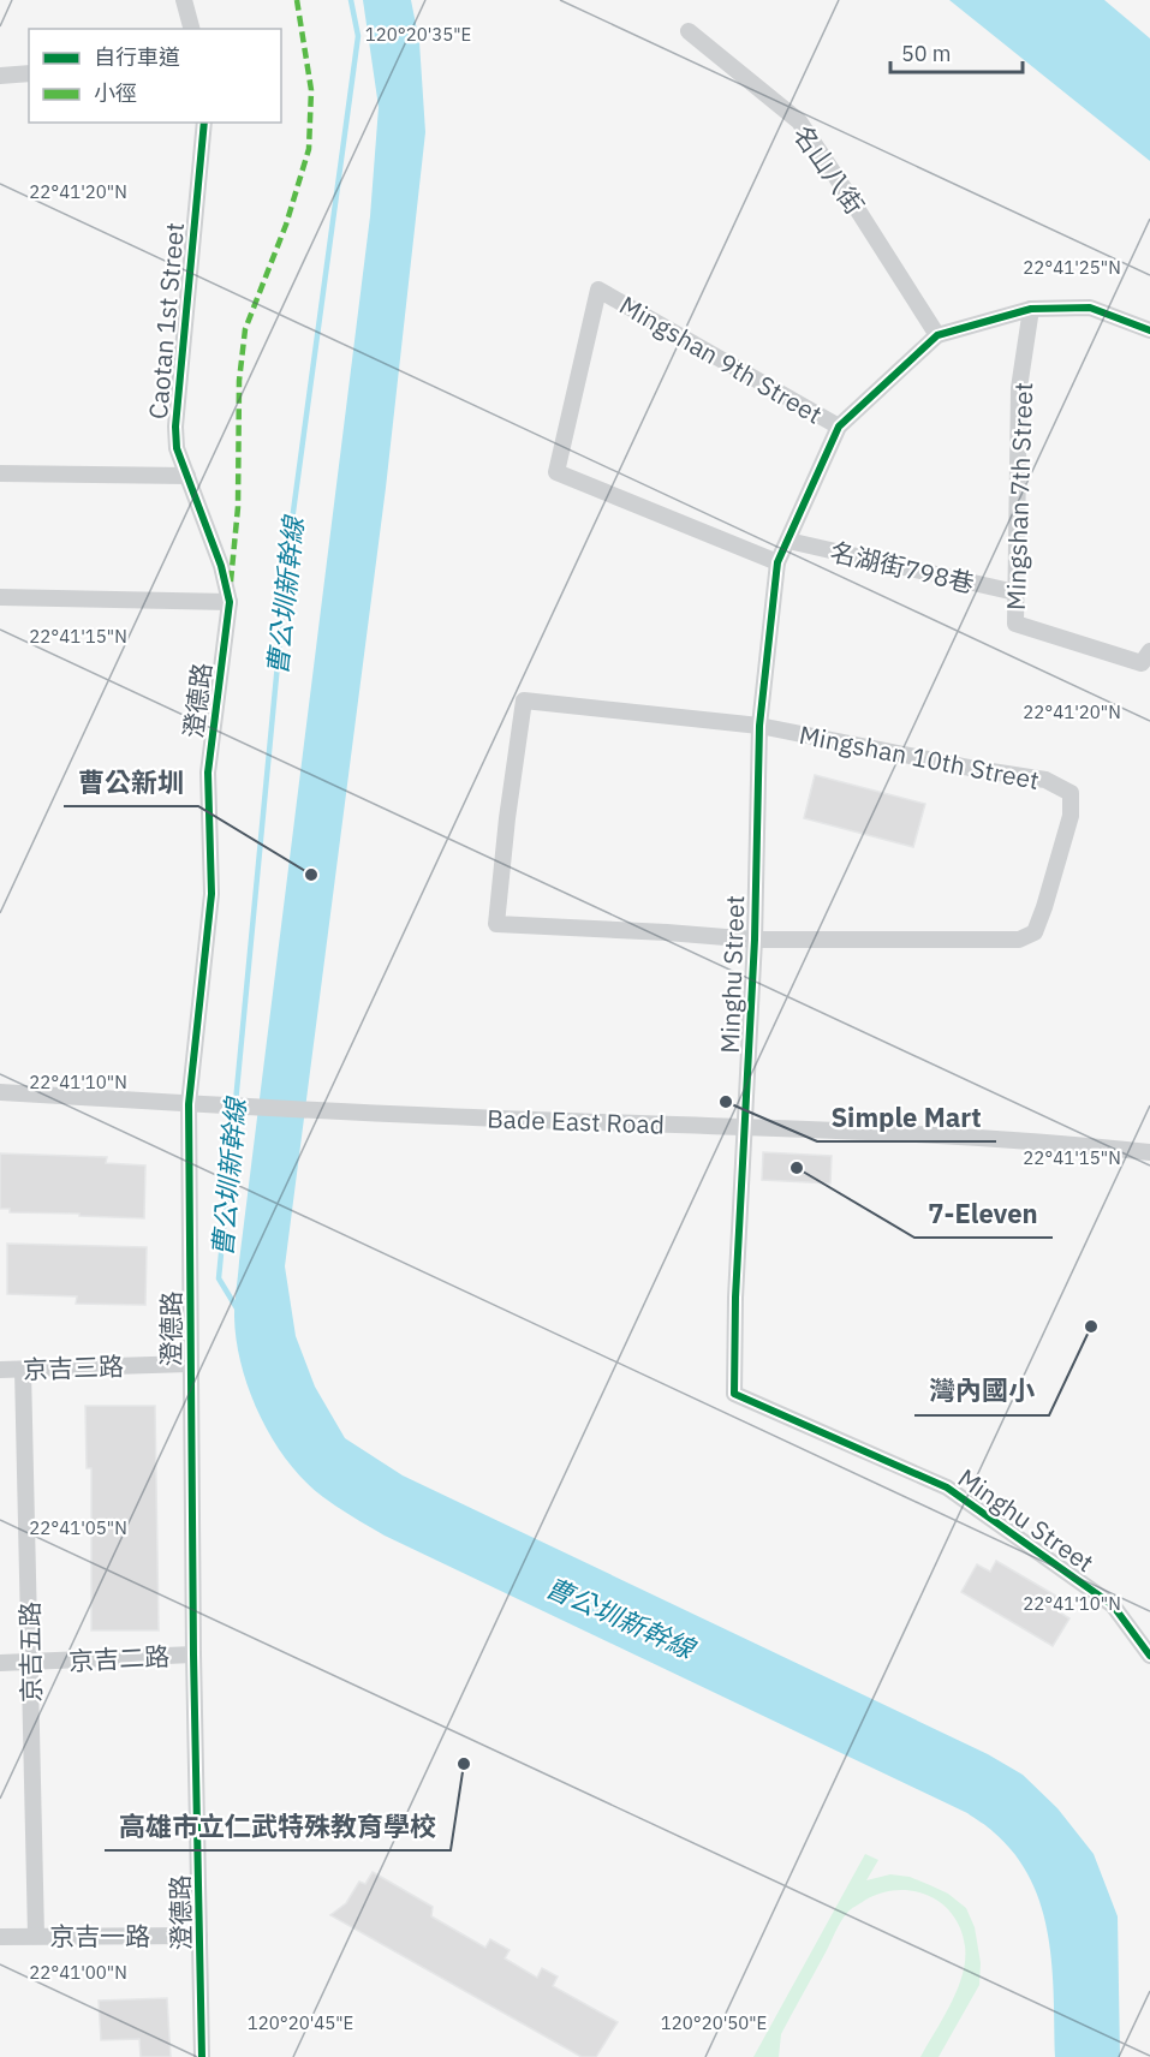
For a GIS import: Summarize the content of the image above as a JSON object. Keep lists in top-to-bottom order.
{
  "streets": {
    "street": [
      "名山八街",
      "Caotan 1st Street",
      "Mingshan 9th Street",
      "Mingshan 7th Street",
      "名湖街798巷",
      "澄德路",
      "Mingshan 10th Street",
      "Minghu Street",
      "Bade East Road",
      "京吉三路",
      "京吉五路",
      "京吉二路",
      "京吉一路"
    ]
  },
  "crossings": [
    ["名山八街", "Minghu Street"],
    ["Caotan 1st Street", "澄德路"],
    ["Mingshan 9th Street", "Minghu Street"],
    ["Mingshan 7th Street", "名湖街798巷"],
    ["Mingshan 7th Street", "Minghu Street"],
    ["名湖街798巷", "Minghu Street"],
    ["澄德路", "Bade East Road"],
    ["澄德路", "京吉三路"],
    ["澄德路", "京吉二路"],
    ["澄德路", "京吉一路"],
    ["Mingshan 10th Street", "Minghu Street"],
    ["Minghu Street", "Bade East Road"],
    ["京吉三路", "京吉五路"],
    ["京吉五路", "京吉二路"],
    ["京吉五路", "京吉一路"]
  ],
  "water": ["曹公圳新幹線"],
  "places": [
    "曹公新圳",
    "Simple Mart",
    "7-Eleven",
    "灣內國小",
    "高雄市立仁武特殊教育學校"
  ],
  "legend": ["自行車道", "小徑"],
  "scale_bar": "50 m",
  "coordinates": [
    "120°20'35\"E",
    "22°41'20\"N",
    "22°41'25\"N",
    "22°41'15\"N",
    "22°41'10\"N",
    "22°41'05\"N",
    "22°41'00\"N",
    "120°20'45\"E",
    "120°20'50\"E"
  ]
}
